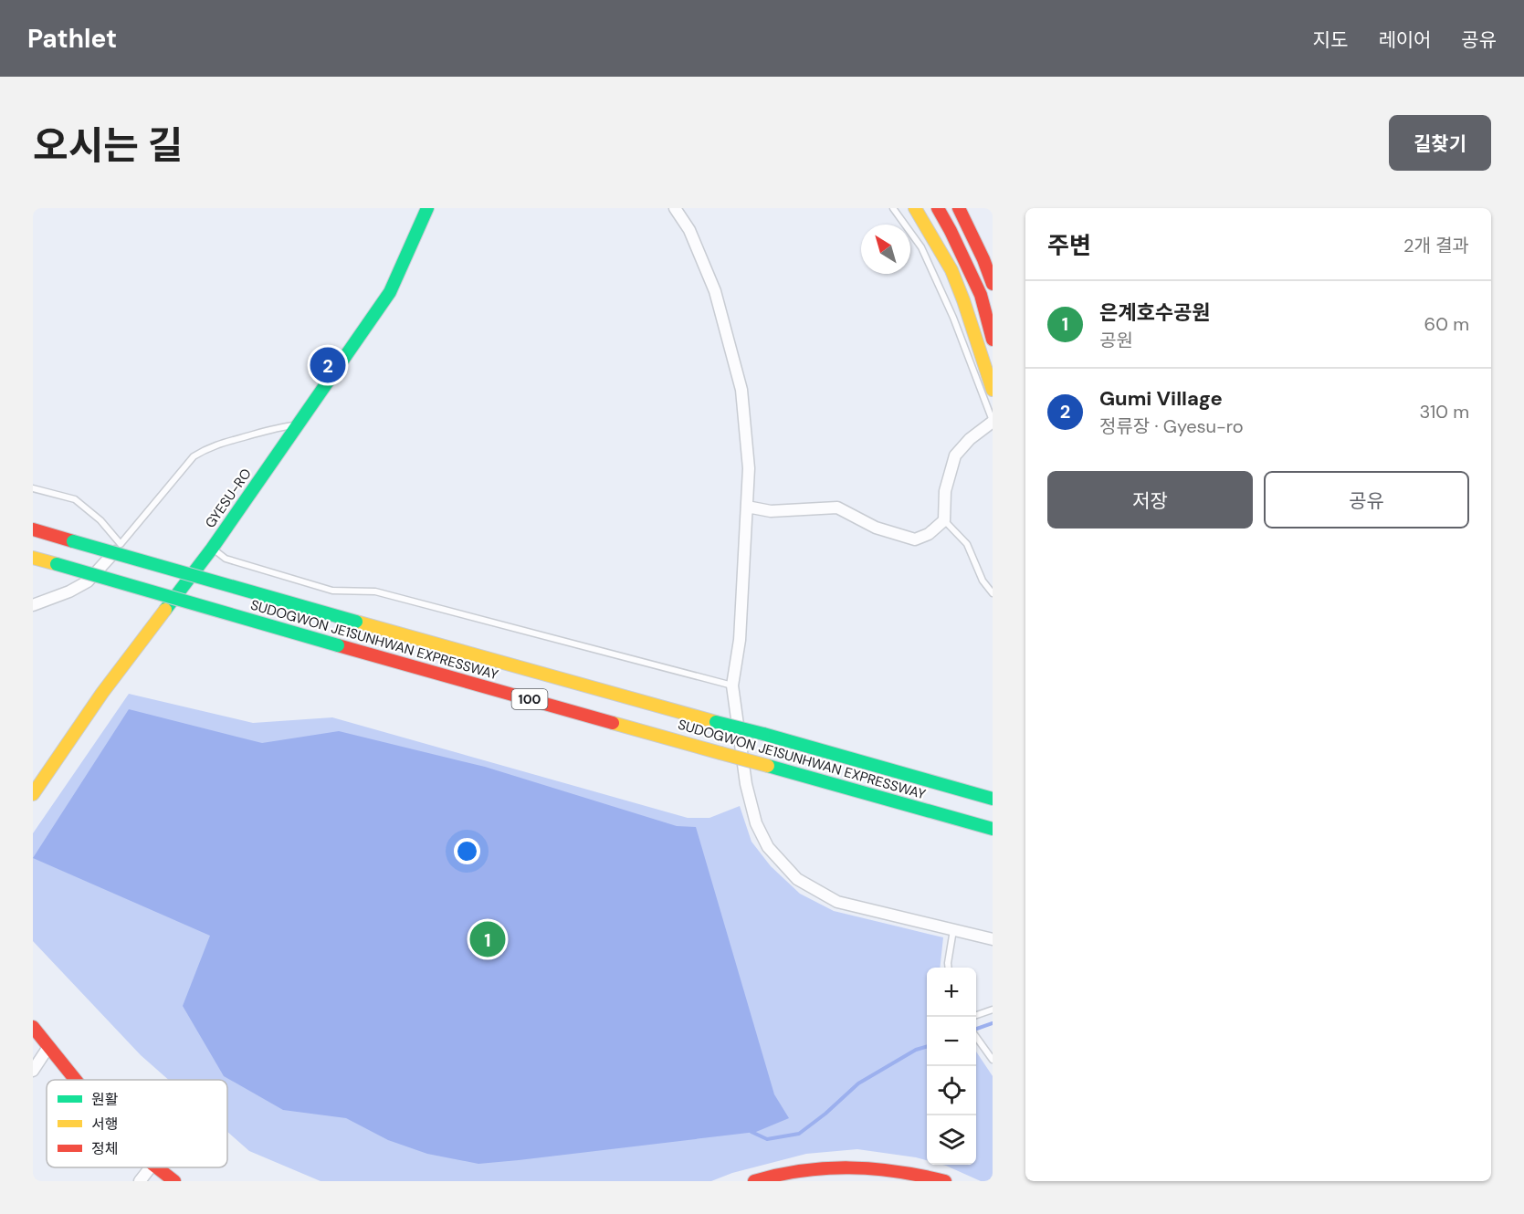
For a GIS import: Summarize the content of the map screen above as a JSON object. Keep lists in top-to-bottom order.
{
  "streets": {
    "main road": ["GYESU-RO", "SUDOGWON JE1SUNHWAN EXPRESSWAY", "100"]
  },
  "legend": ["원활", "서행", "정체"],
  "north": "top left",
  "page": {
    "header": "Pathlet",
    "nav": ["지도", "레이어", "공유"],
    "title": "오시는 길",
    "buttons": [
      "길찾기",
      ["저장", "공유"]
    ],
    "heading": ["주변", "2개 결과"],
    "list": [
      {
        "mark": "1",
        "name": "은계호수공원",
        "note": "공원",
        "value": "60 m"
      },
      {
        "mark": "2",
        "name": "Gumi Village",
        "note": "정류장 · Gyesu-ro",
        "value": "310 m"
      }
    ],
    "pins": ["2", "1"],
    "map_buttons": ["+", "−"]
  }
}
